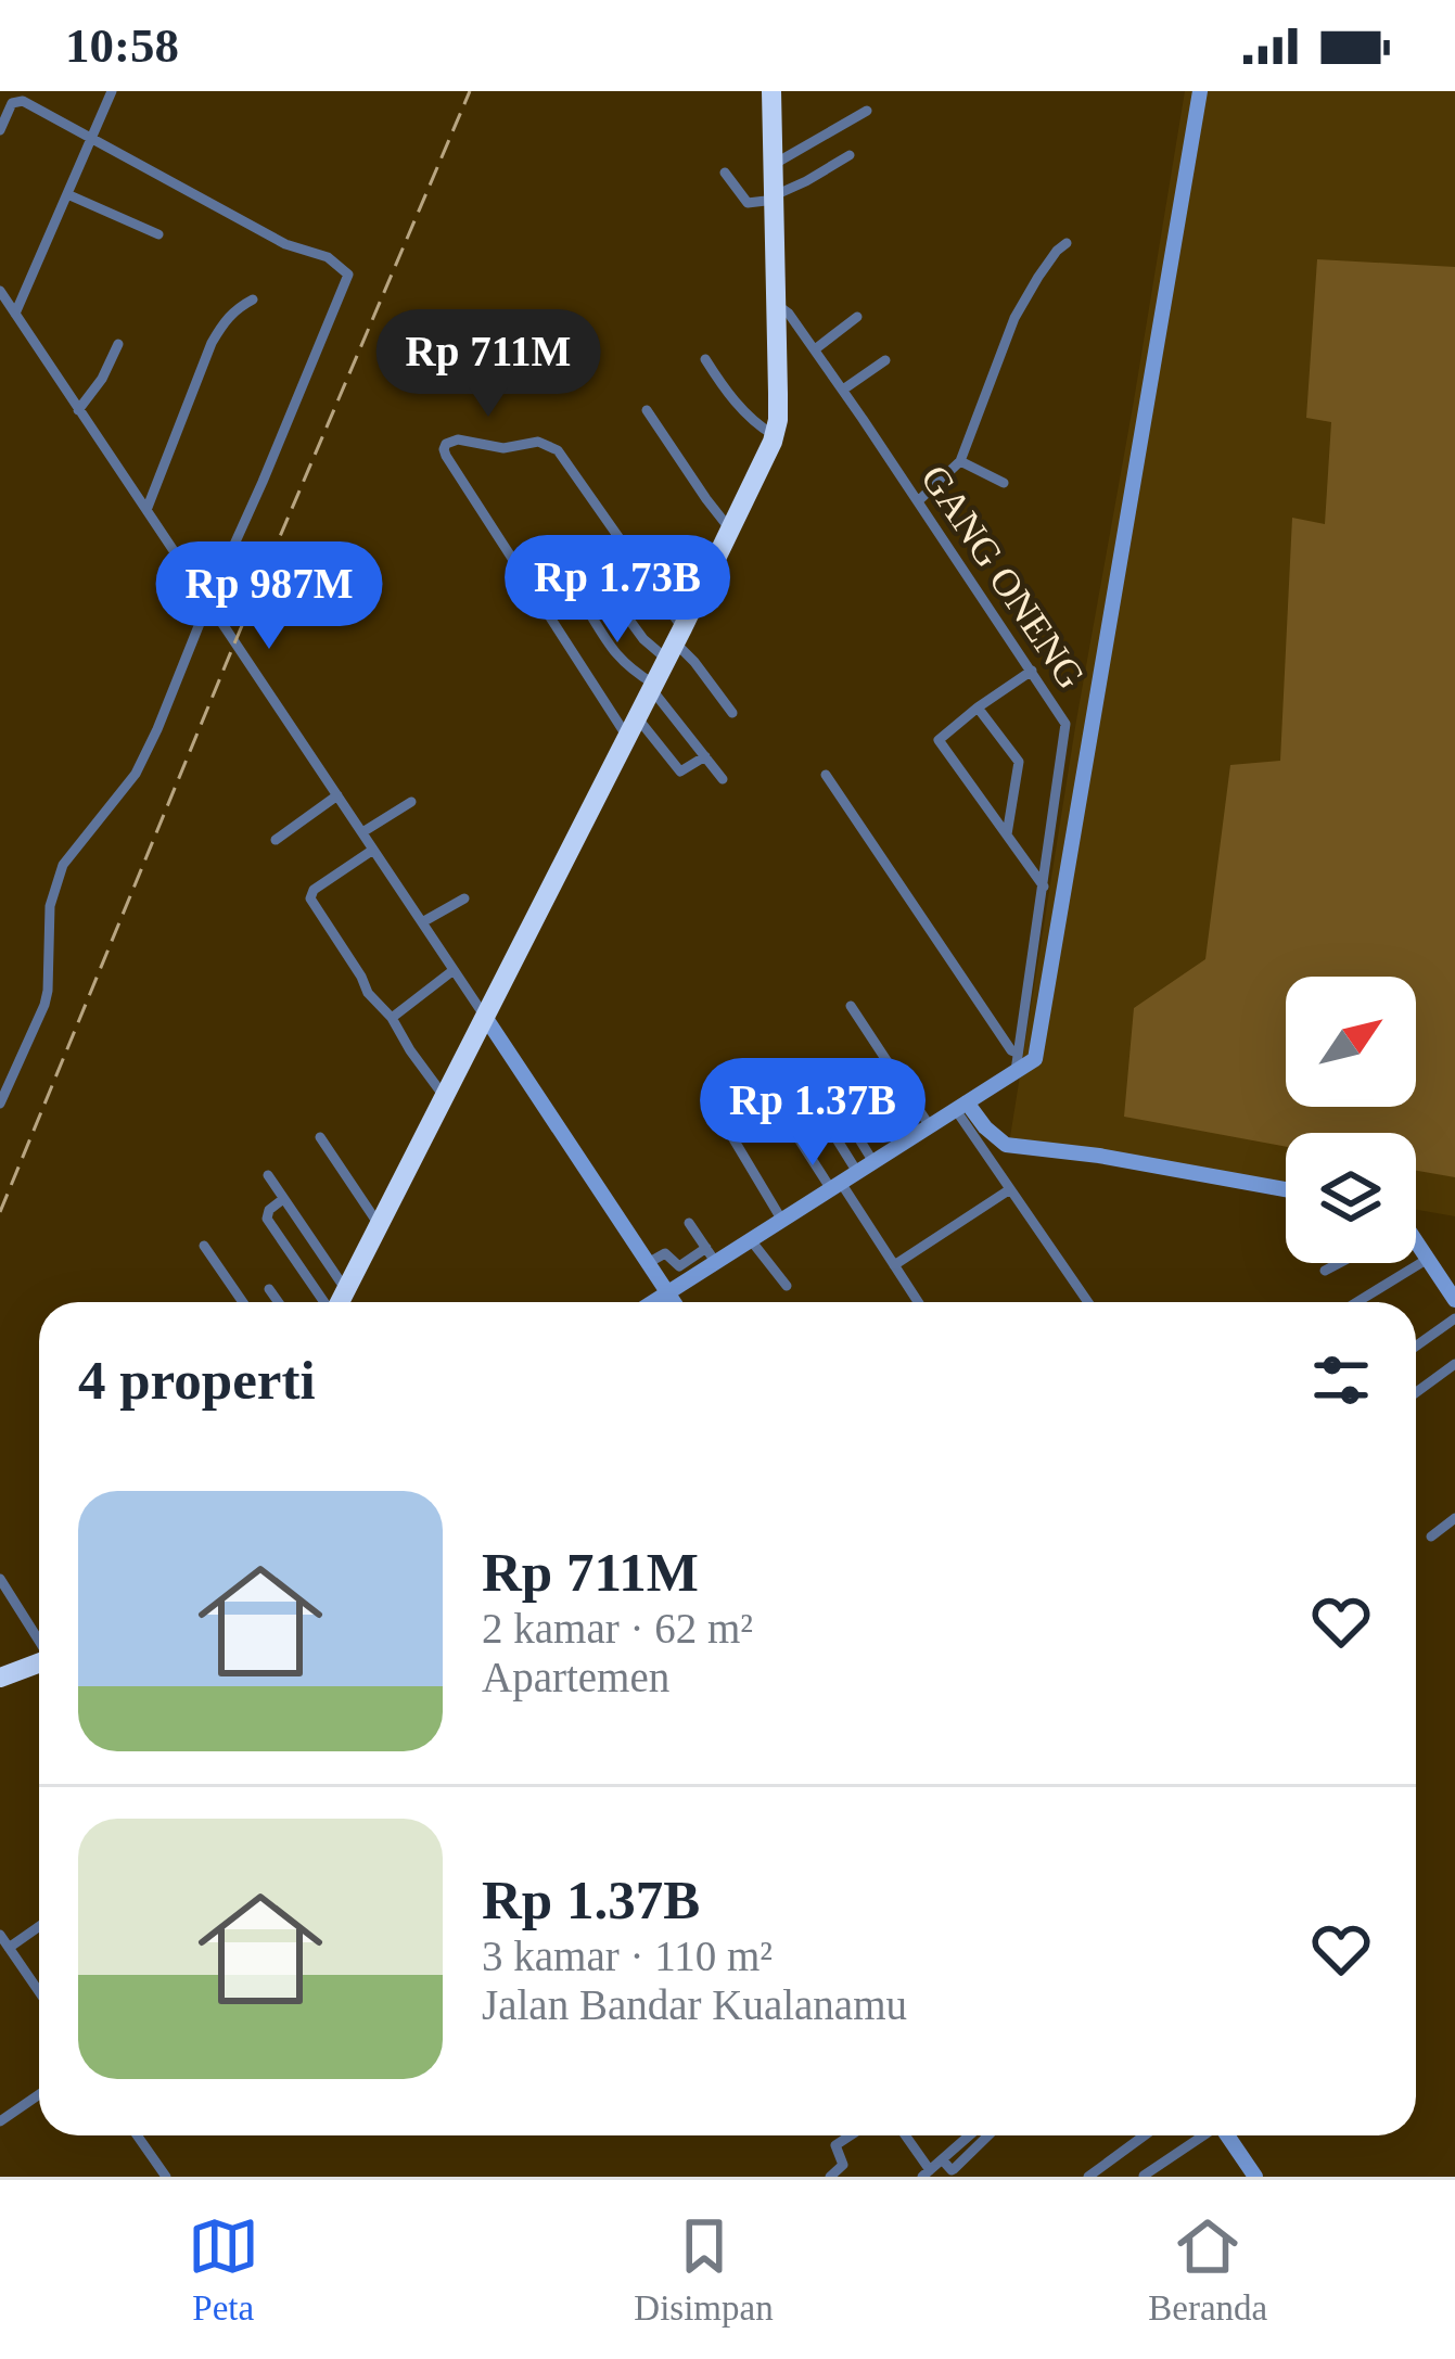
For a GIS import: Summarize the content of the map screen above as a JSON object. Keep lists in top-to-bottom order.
{
  "streets": {
    "street": ["GANG ONENG"]
  },
  "north": "top right",
  "page": {
    "status": "10:58",
    "price": [
      "Rp 711M",
      "Rp 1.73B",
      "Rp 987M",
      "Rp 1.37B"
    ],
    "heading": "4 properti",
    "list": [
      {
        "name": "Rp 711M",
        "note": "2 kamar · 62 m² · Apartemen"
      },
      {
        "name": "Rp 1.37B",
        "note": "3 kamar · 110 m² · Jalan Bandar Kualanamu"
      }
    ],
    "tabs": ["Peta", "Disimpan", "Beranda"]
  }
}
